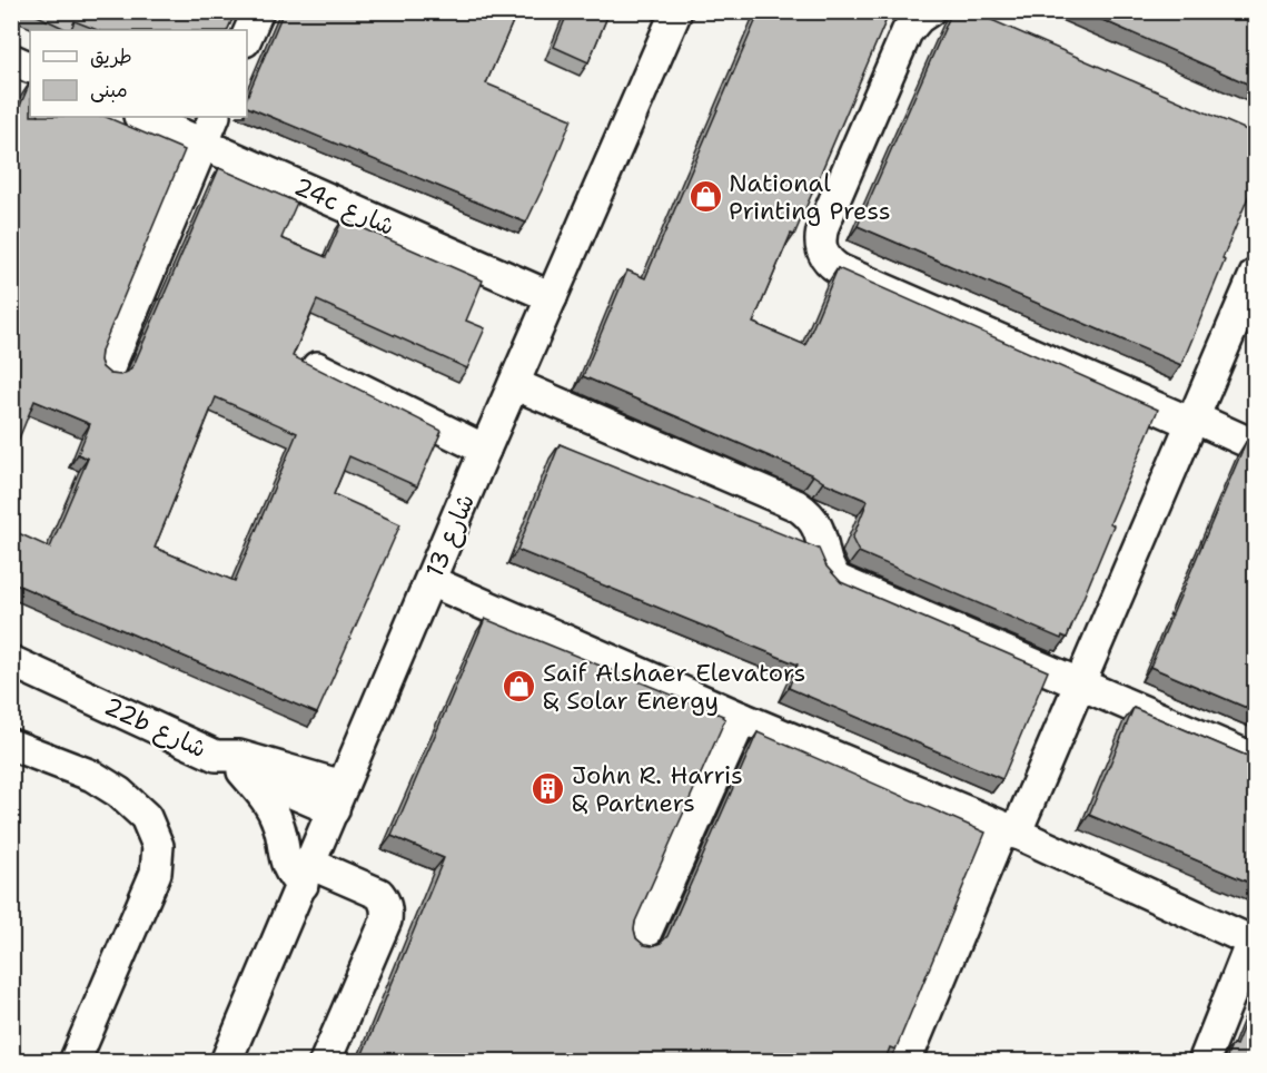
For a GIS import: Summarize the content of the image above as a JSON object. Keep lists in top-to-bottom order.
{
  "streets": {
    "street": ["24c شارع", "شارع 13", "22b شارع"]
  },
  "crossings": [
    ["24c شارع", "شارع 13"],
    ["شارع 13", "22b شارع"]
  ],
  "places": {
    "shop": ["National Printing Press", "Saif Alshaer Elevators & Solar Energy"],
    "building": ["John R. Harris & Partners"]
  },
  "legend": ["طريق", "مبنى"]
}
